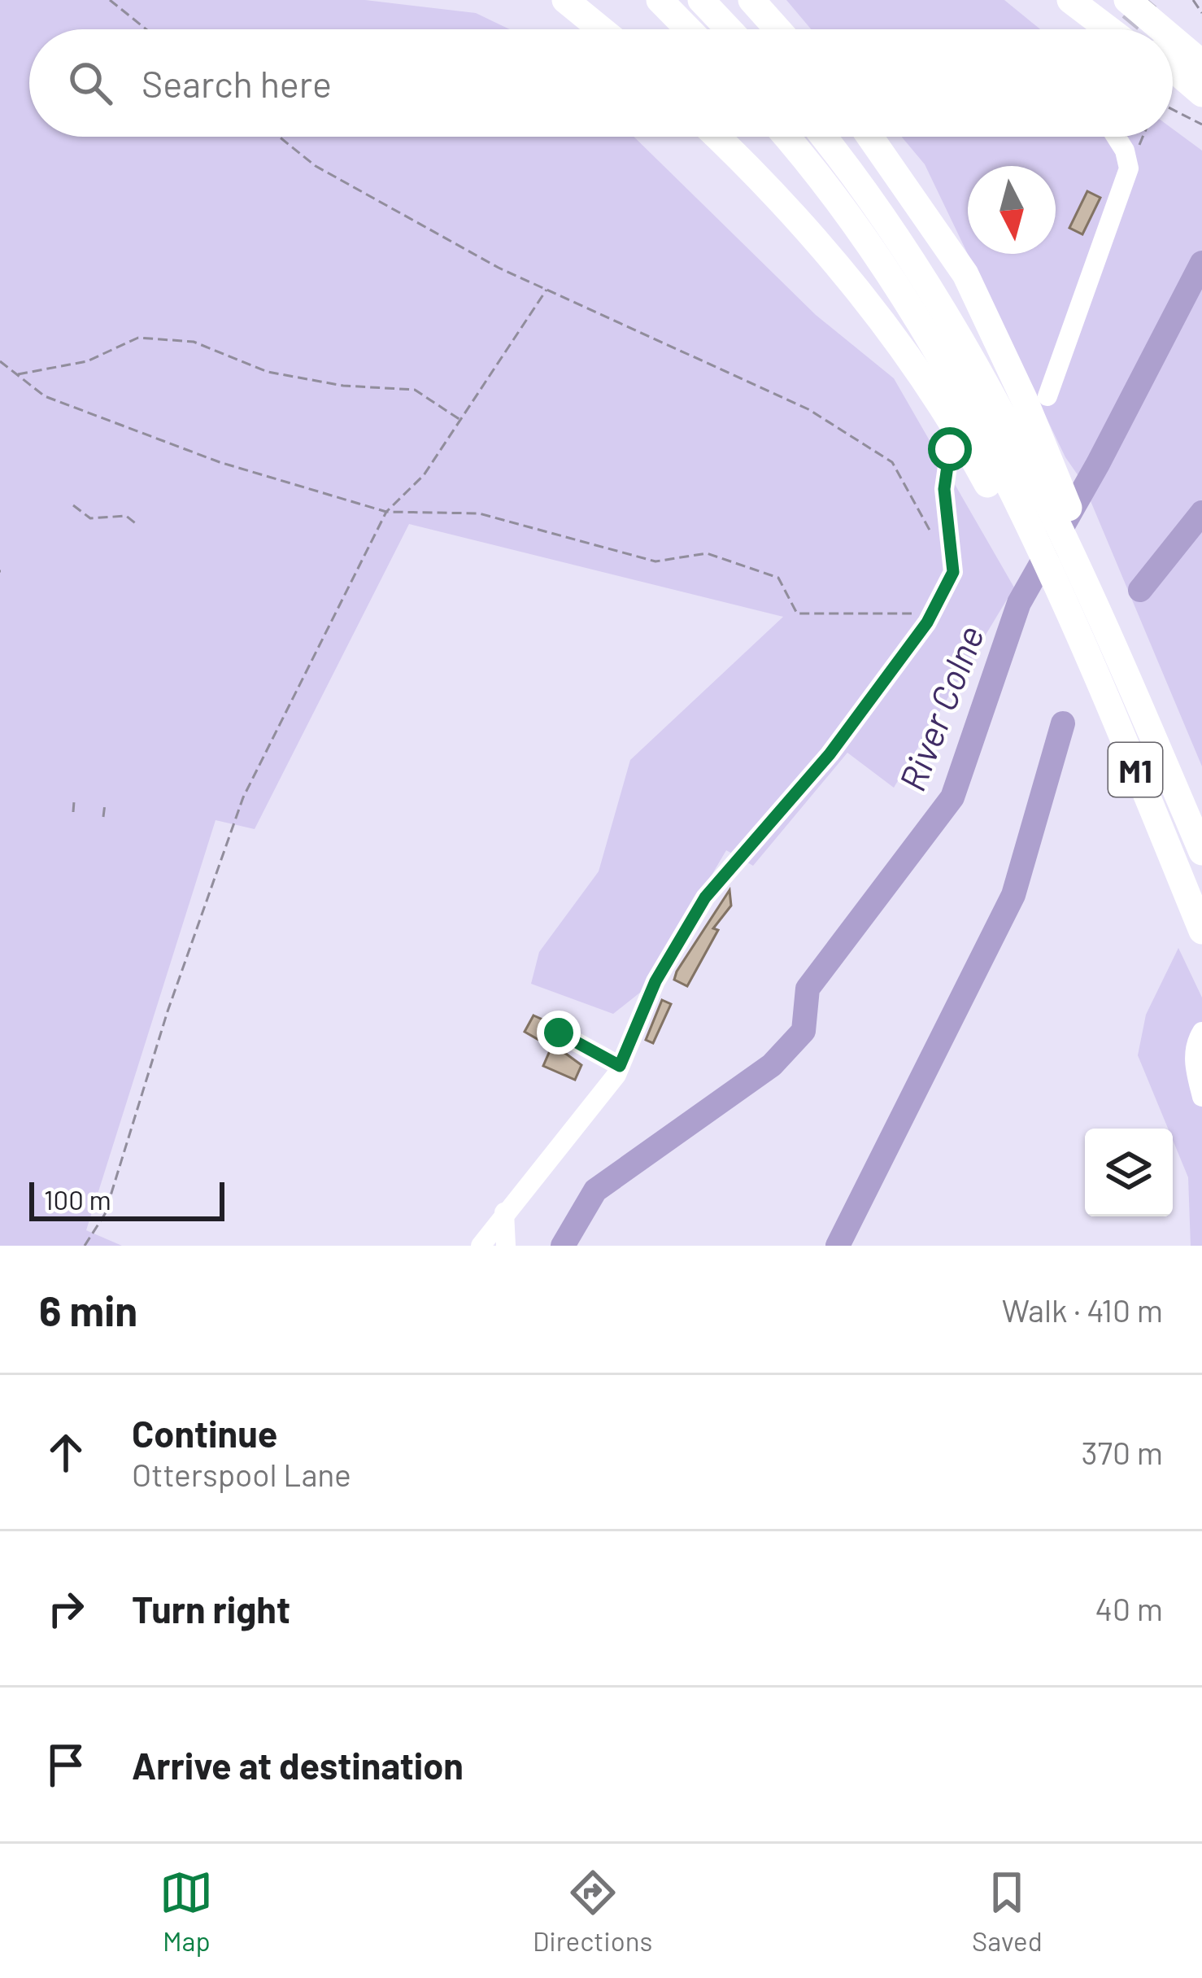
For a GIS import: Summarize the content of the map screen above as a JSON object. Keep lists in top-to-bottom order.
{
  "streets": {
    "highway": ["M1"]
  },
  "water": ["River Colne"],
  "scale_bar": "100 m",
  "north": "bottom",
  "page": {
    "search": "Search here",
    "scale": "100 m",
    "heading": ["6 min", "Walk · 410 m"],
    "list": [
      ["Continue", "Otterspool Lane", "370 m"],
      ["Turn right", "40 m"],
      "Arrive at destination"
    ],
    "nav": ["Map", "Directions", "Saved"]
  }
}
